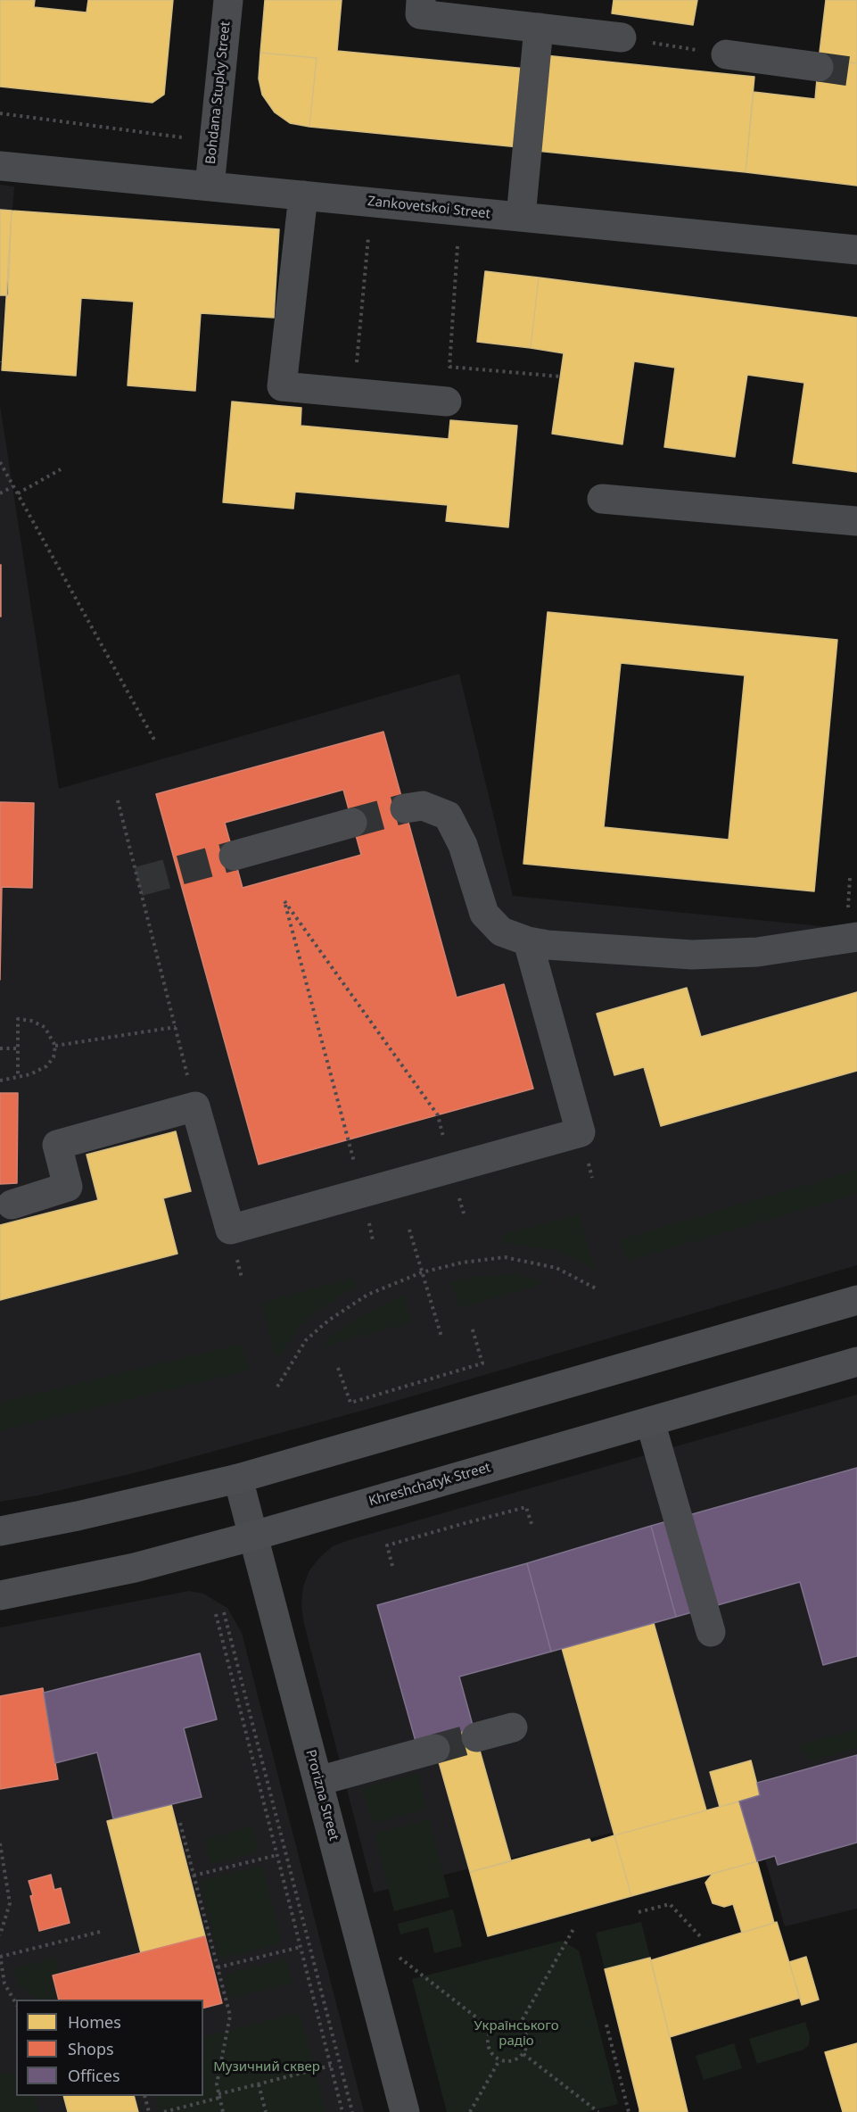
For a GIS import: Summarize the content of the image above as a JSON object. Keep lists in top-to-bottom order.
{
  "streets": {
    "main road": ["Khreshchatyk Street"],
    "street": ["Bohdana Stupky Street", "Zankovetskoi Street", "Prorizna Street"]
  },
  "crossings": [
    ["Bohdana Stupky Street", "Zankovetskoi Street"],
    ["Khreshchatyk Street", "Prorizna Street"]
  ],
  "parks": ["Українського радіо", "Музичний сквер"],
  "legend": ["Homes", "Shops", "Offices"]
}
